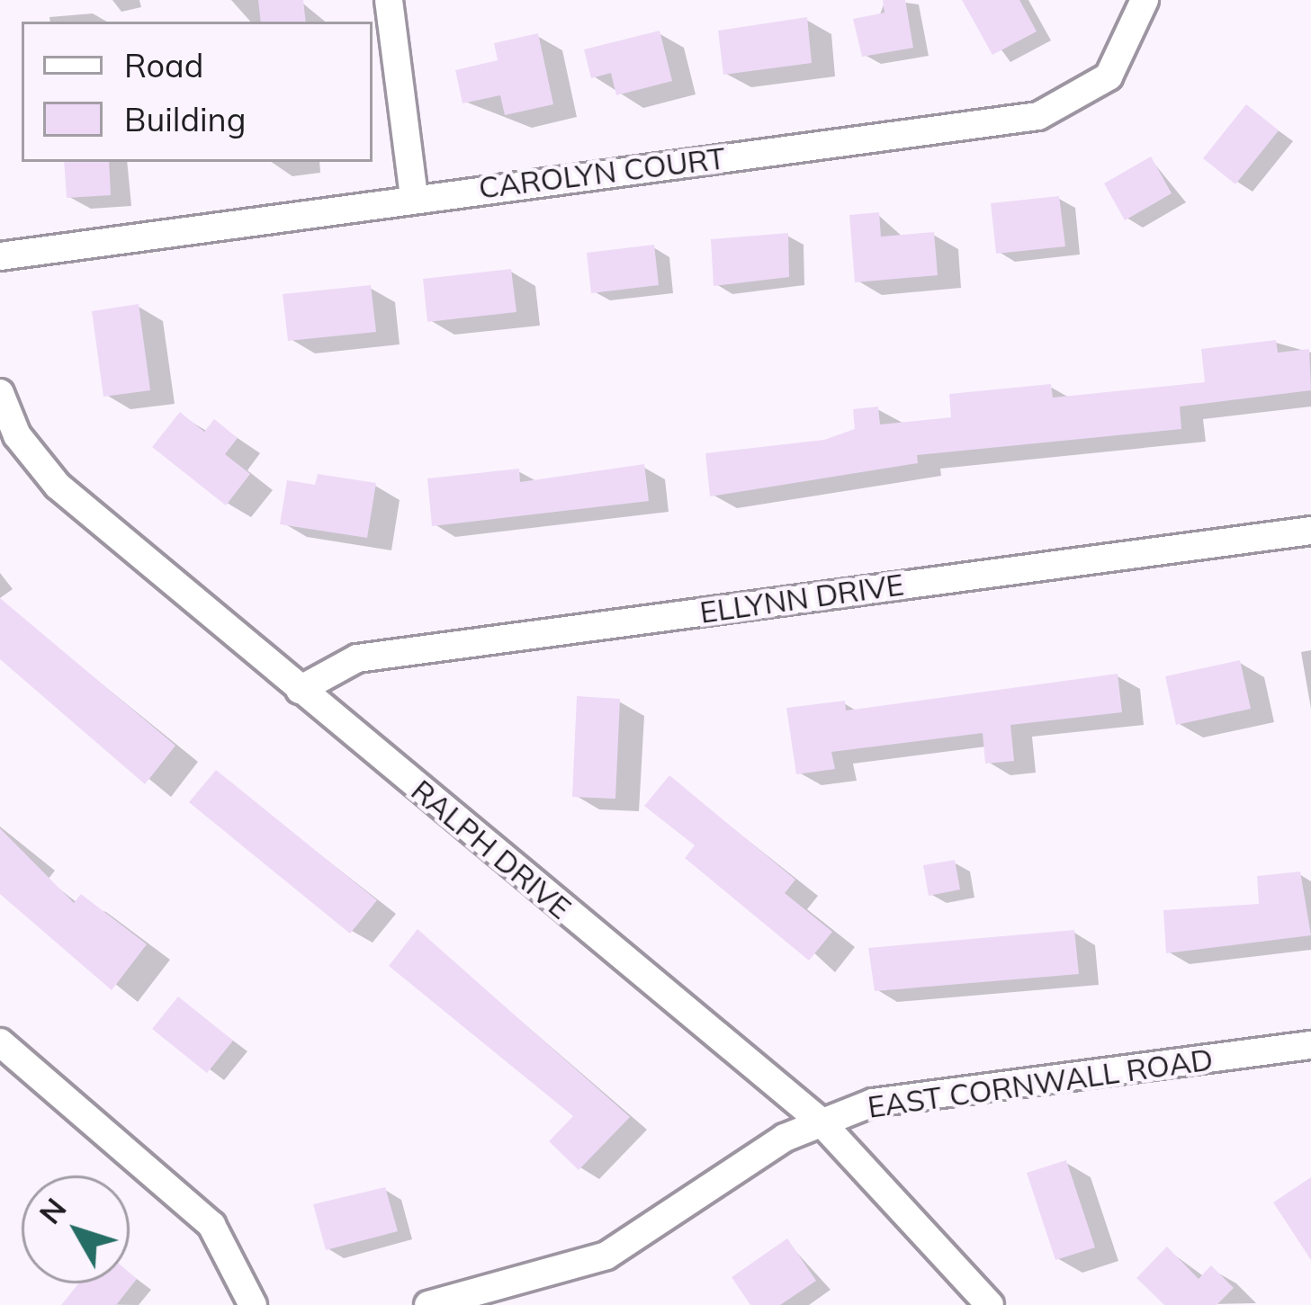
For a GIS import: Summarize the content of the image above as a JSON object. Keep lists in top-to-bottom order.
{
  "streets": {
    "street": [
      "CAROLYN COURT",
      "ELLYNN DRIVE",
      "RALPH DRIVE",
      "EAST CORNWALL ROAD"
    ]
  },
  "crossings": [
    ["ELLYNN DRIVE", "RALPH DRIVE"],
    ["RALPH DRIVE", "EAST CORNWALL ROAD"]
  ],
  "legend": ["Road", "Building"],
  "north": "top left"
}
